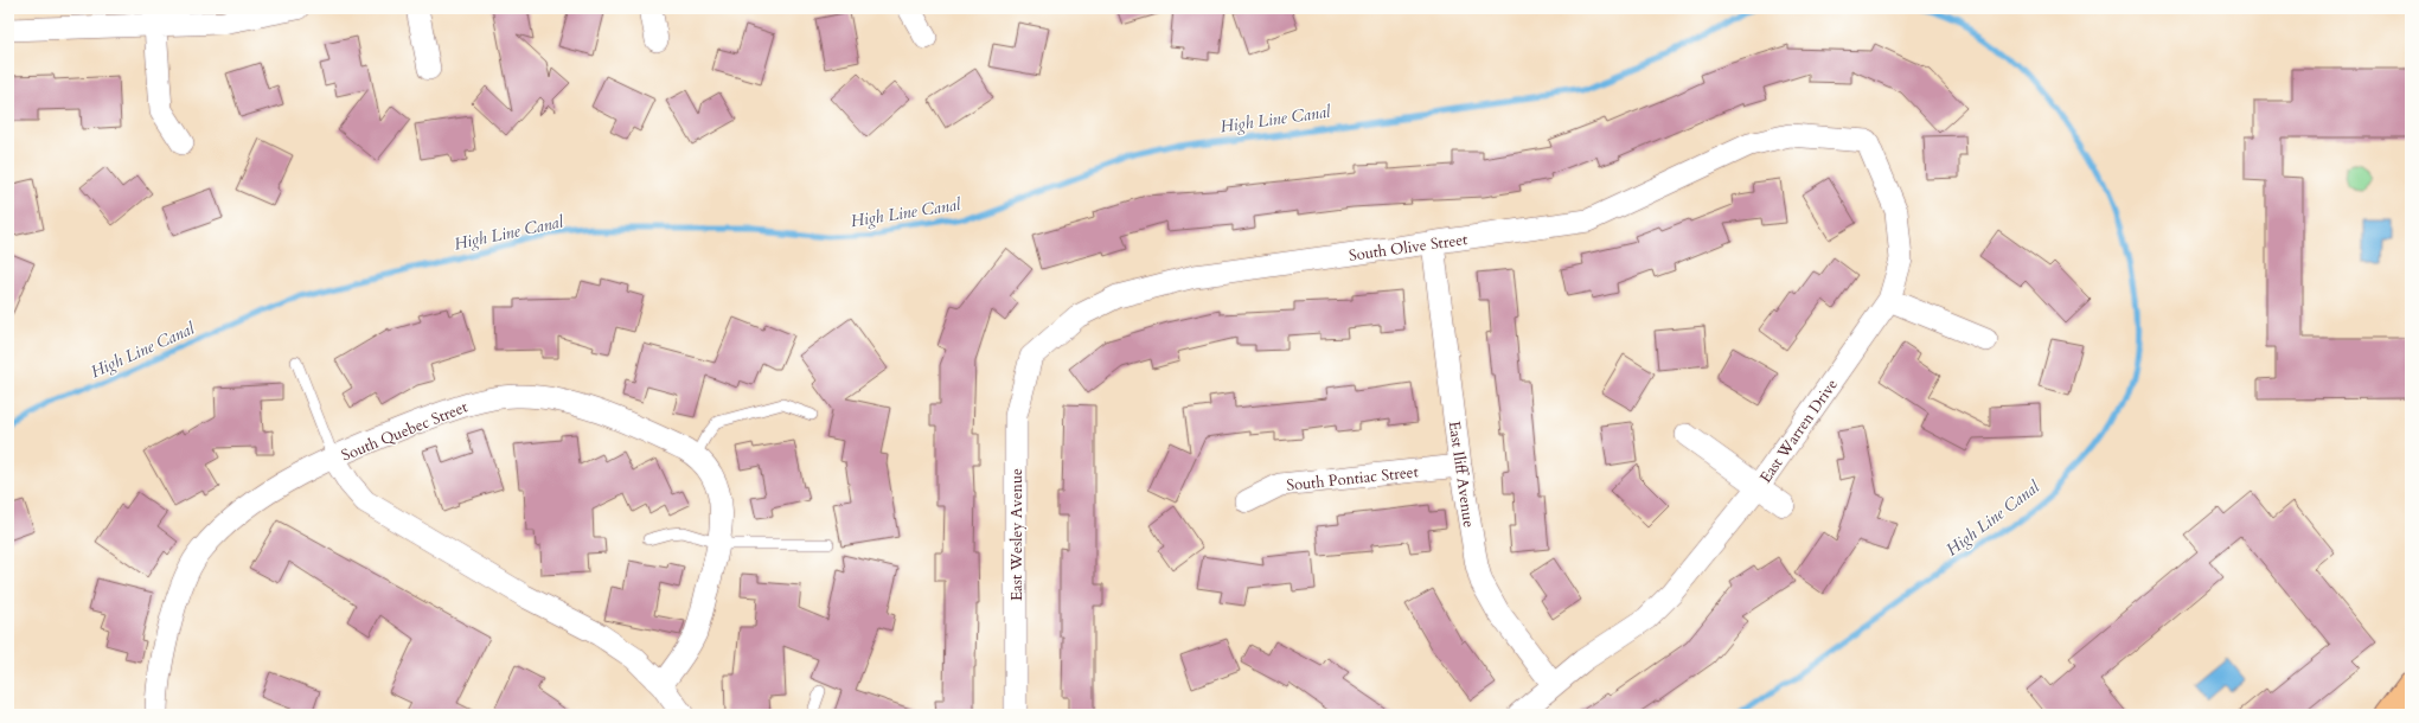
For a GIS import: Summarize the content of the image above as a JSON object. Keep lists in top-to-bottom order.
{
  "streets": {
    "street": [
      "South Olive Street",
      "South Quebec Street",
      "East Warren Drive",
      "East Iliff Avenue",
      "South Pontiac Street",
      "East Wesley Avenue"
    ]
  },
  "crossings": [
    ["South Olive Street", "East Warren Drive"],
    ["South Olive Street", "East Iliff Avenue"],
    ["South Olive Street", "East Wesley Avenue"],
    ["East Warren Drive", "East Iliff Avenue"],
    ["East Iliff Avenue", "South Pontiac Street"]
  ],
  "water": ["High Line Canal"]
}
